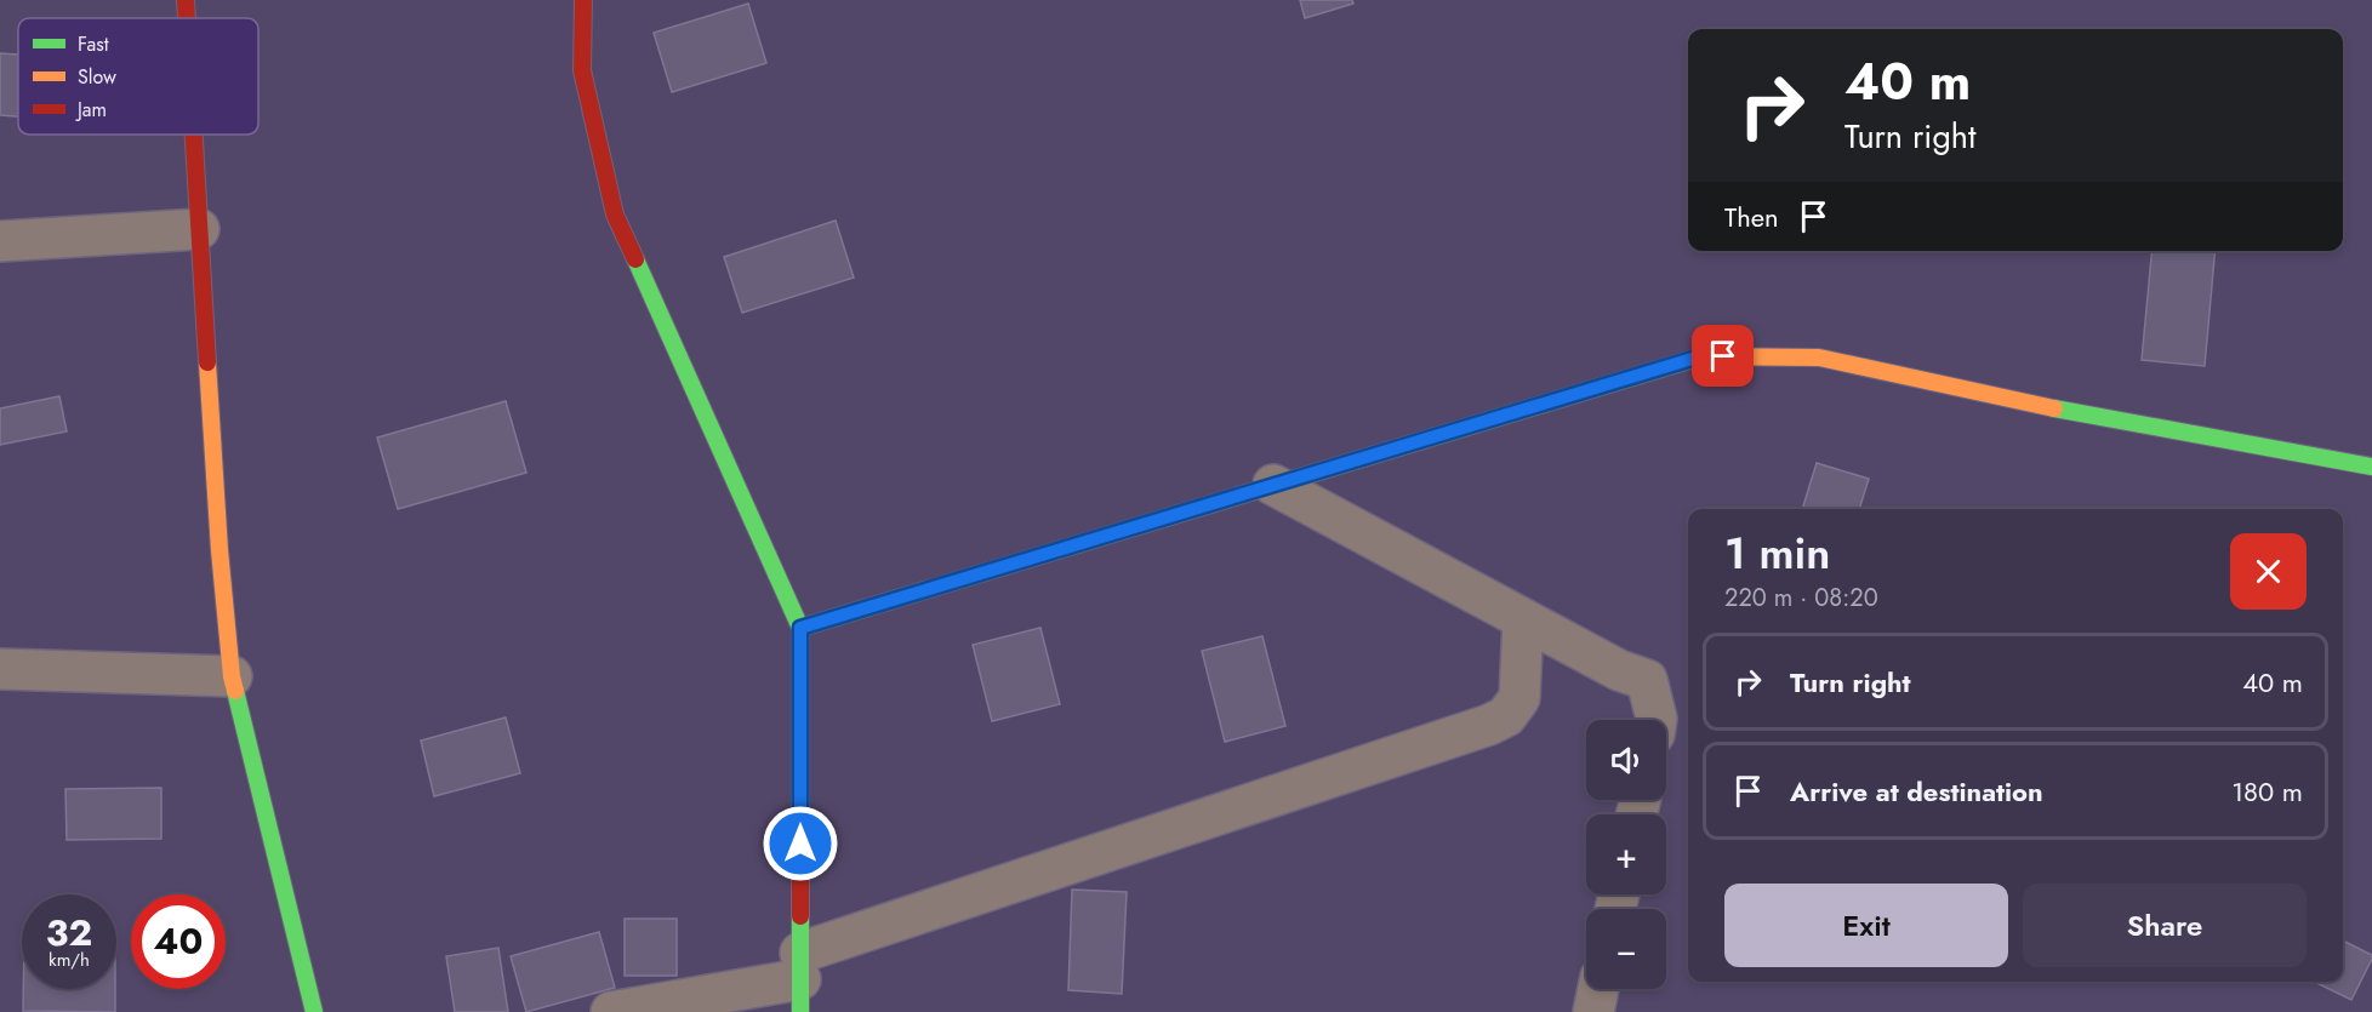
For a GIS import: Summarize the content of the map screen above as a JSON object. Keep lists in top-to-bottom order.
{
  "legend": ["Fast", "Slow", "Jam"],
  "page": {
    "turn": ["40 m", "Turn right"],
    "then": "Then",
    "heading": ["1 min", "220 m · 08:20"],
    "list": [
      {
        "name": "Turn right",
        "value": "40 m"
      },
      {
        "name": "Arrive at destination",
        "value": "180 m"
      }
    ],
    "map_buttons": ["+", "−"],
    "buttons": ["Exit", "Share"],
    "speed": "32 km/h",
    "limit": "40"
  }
}
